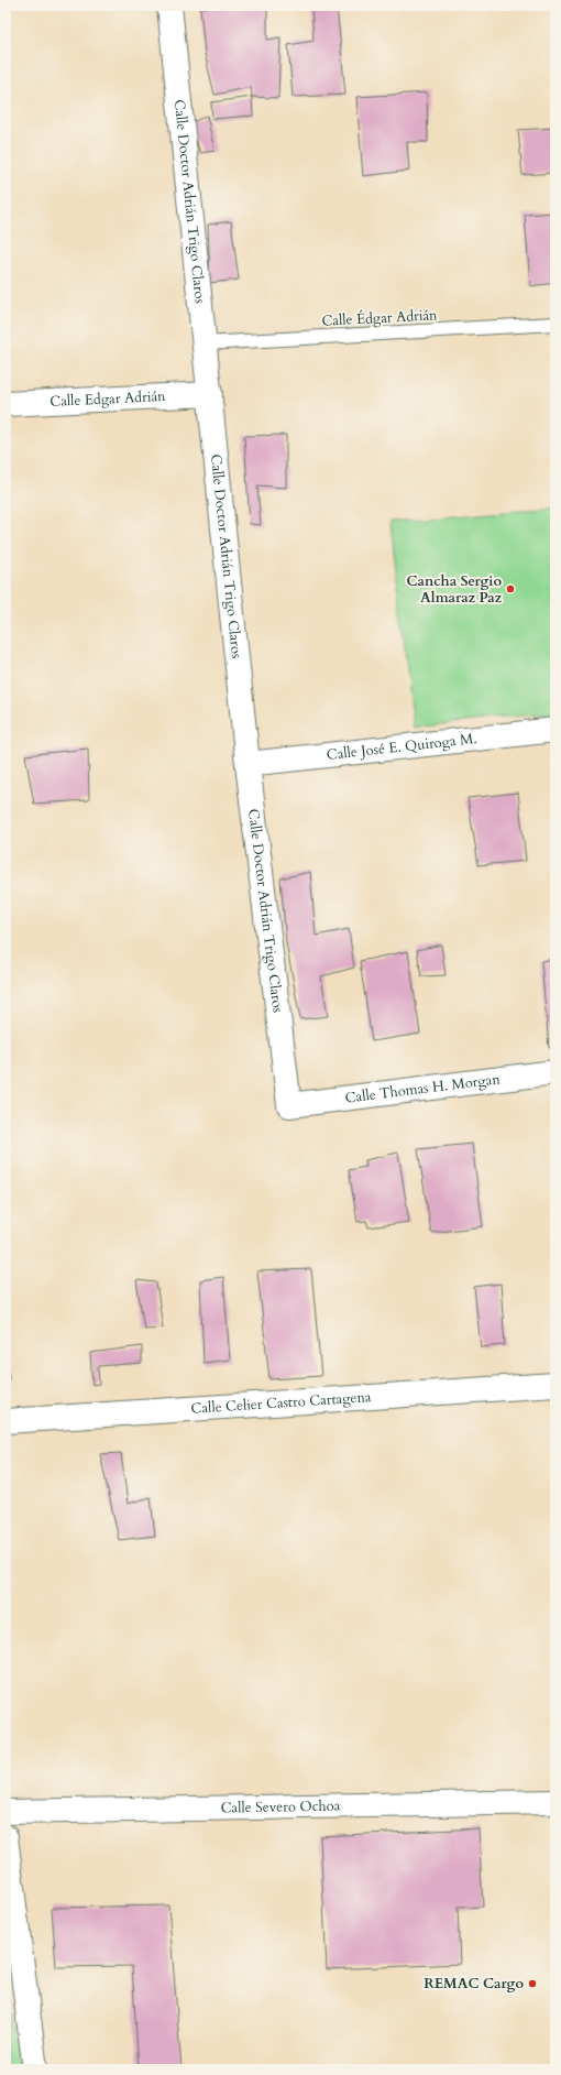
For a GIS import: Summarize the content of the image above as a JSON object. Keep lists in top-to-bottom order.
{
  "streets": {
    "street": [
      "Calle Doctor Adrián Trigo Claros",
      "Calle Edgar Adrián",
      "Calle José E. Quiroga M.",
      "Calle Thomas H. Morgan",
      "Calle Celier Castro Cartagena",
      "Calle Severo Ochoa"
    ],
    "lane": ["Calle Édgar Adrián"]
  },
  "crossings": [
    ["Calle Doctor Adrián Trigo Claros", "Calle Édgar Adrián"],
    ["Calle Doctor Adrián Trigo Claros", "Calle Edgar Adrián"],
    ["Calle Doctor Adrián Trigo Claros", "Calle José E. Quiroga M."],
    ["Calle Doctor Adrián Trigo Claros", "Calle Thomas H. Morgan"]
  ],
  "places": ["Cancha Sergio Almaraz Paz", "REMAC Cargo"]
}
